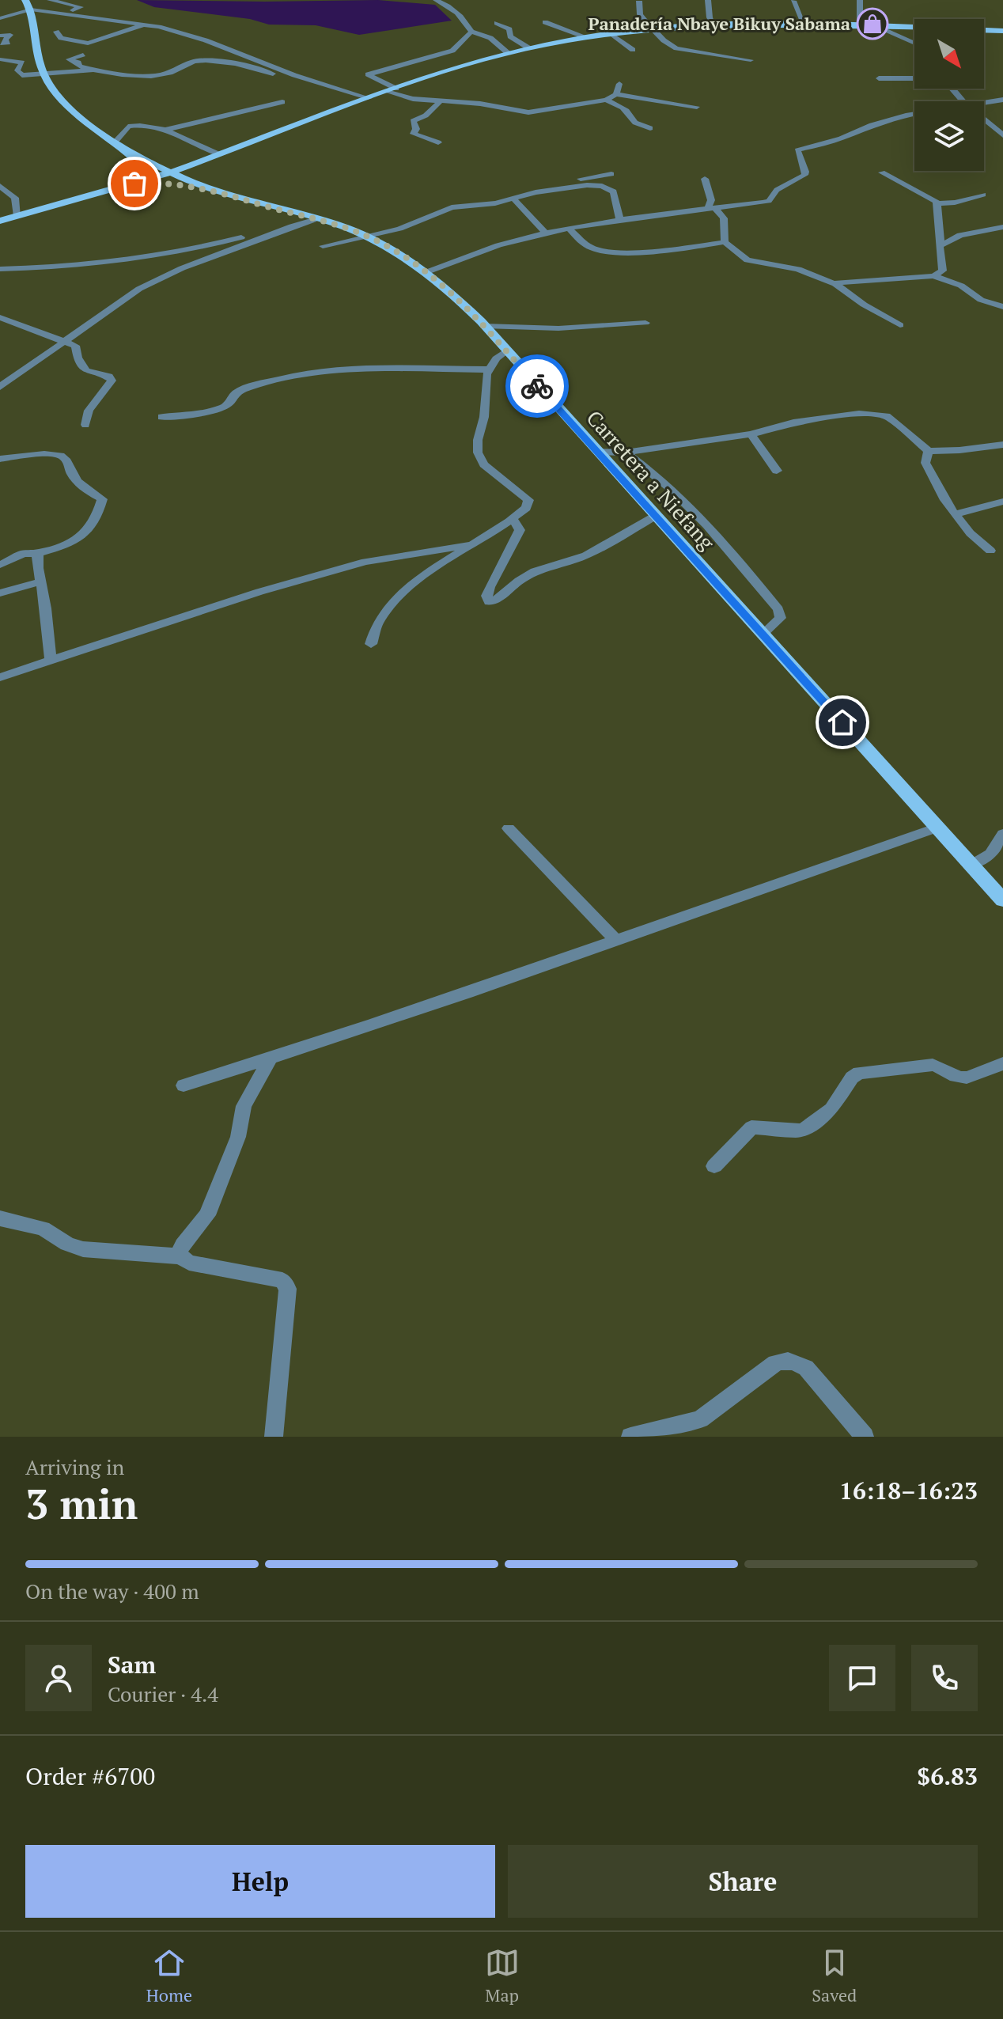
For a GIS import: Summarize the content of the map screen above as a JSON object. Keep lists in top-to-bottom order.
{
  "streets": {
    "main road": ["Carretera a Niefang"]
  },
  "places": {
    "shop": ["Panadería Nbaye Bikuy Sabama"]
  },
  "north": "bottom right",
  "page": {
    "heading": ["3 min", "Arriving in", "16:18–16:23"],
    "panel": [
      "Sam",
      "Courier · 4.4",
      "Order #6700",
      "$6.83"
    ],
    "bar": "On the way · 400 m",
    "buttons": ["Help", "Share"],
    "tabs": ["Home", "Map", "Saved"]
  }
}
